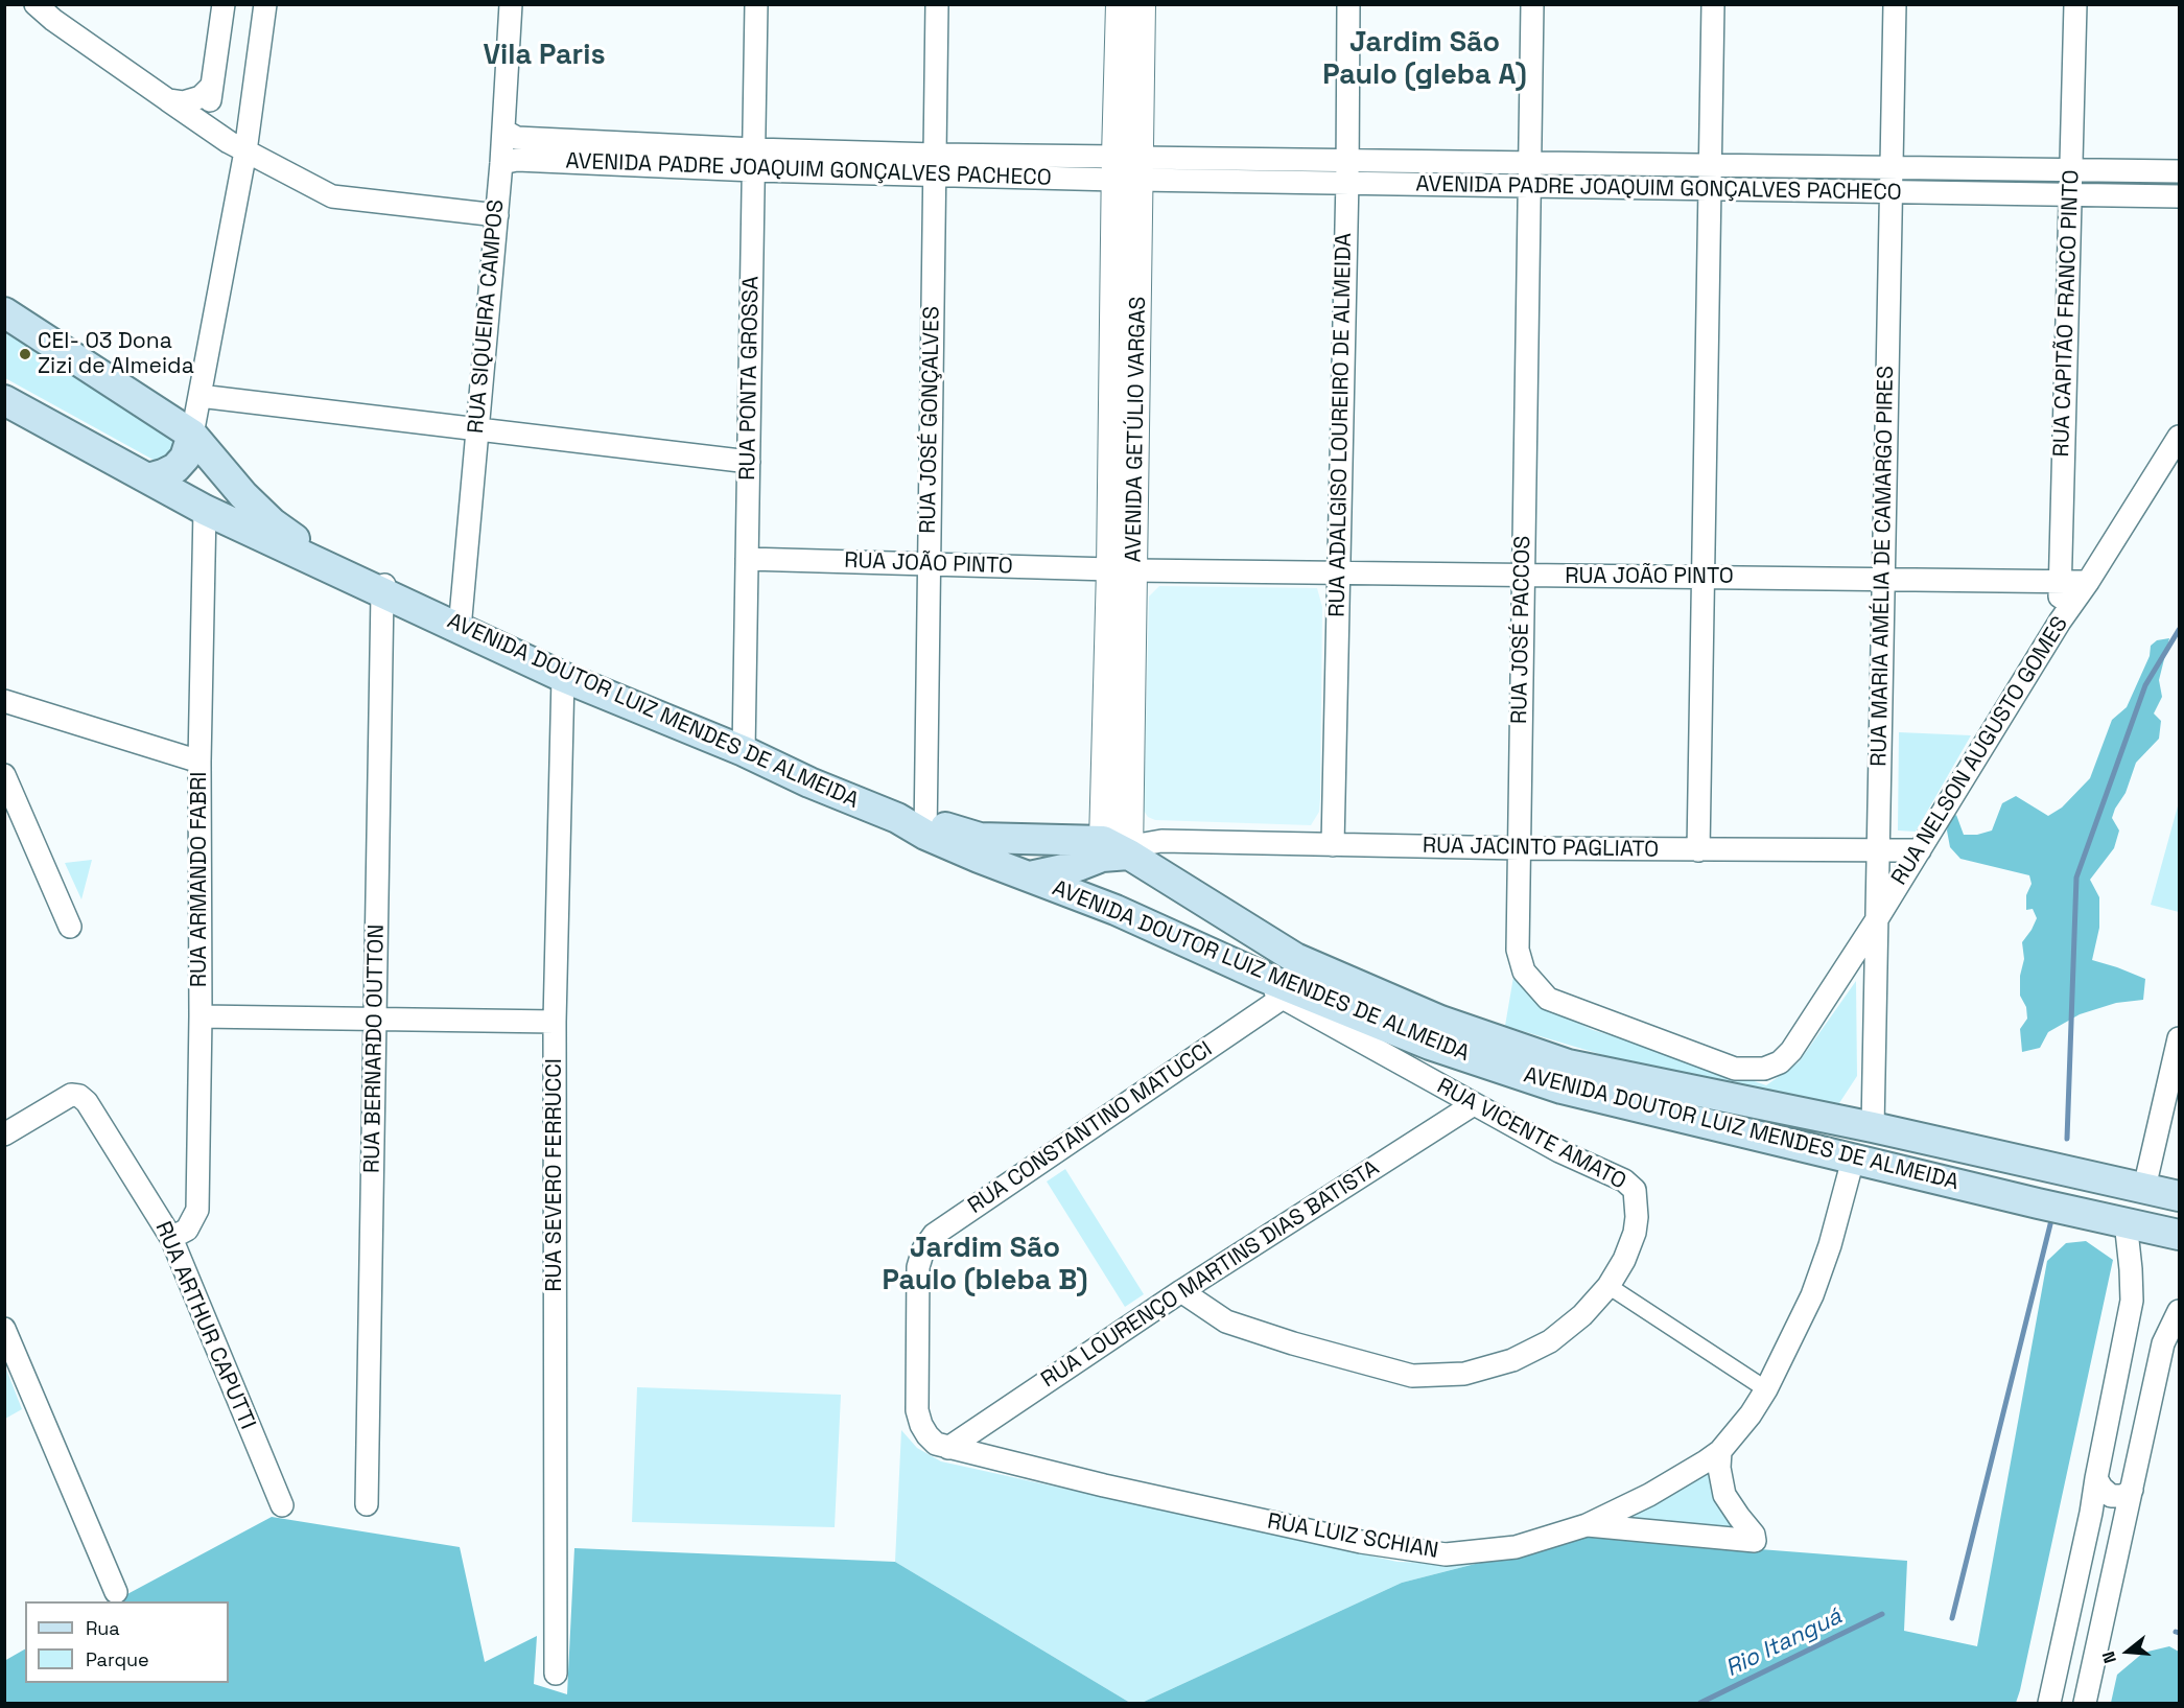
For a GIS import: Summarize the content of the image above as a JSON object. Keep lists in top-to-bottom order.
{
  "streets": {
    "main road": ["AVENIDA DOUTOR LUIZ MENDES DE ALMEIDA"],
    "street": [
      "AVENIDA PADRE JOAQUIM GONÇALVES PACHECO",
      "RUA CAPITÃO FRANCO PINTO",
      "RUA SIQUEIRA CAMPOS",
      "RUA PONTA GROSSA",
      "RUA JOSÉ GONÇALVES",
      "RUA ADALGISO LOUREIRO DE ALMEIDA",
      "AVENIDA GETÚLIO VARGAS",
      "RUA JOÃO PINTO",
      "RUA MARIA AMÉLIA DE CAMARGO PIRES",
      "RUA JOSÉ PACCOS",
      "RUA NELSON AUGUSTO GOMES",
      "RUA JACINTO PAGLIATO",
      "RUA ARMANDO FABRI",
      "RUA BERNARDO OUTTON",
      "RUA CONSTANTINO MATUCCI",
      "RUA VICENTE AMATO",
      "RUA SEVERO FERRUCCI",
      "RUA LOURENÇO MARTINS DIAS BATISTA",
      "RUA ARTHUR CAPUTTI",
      "RUA LUIZ SCHIAN"
    ]
  },
  "crossings": [
    ["AVENIDA PADRE JOAQUIM GONÇALVES PACHECO", "RUA CAPITÃO FRANCO PINTO"],
    ["AVENIDA PADRE JOAQUIM GONÇALVES PACHECO", "RUA SIQUEIRA CAMPOS"],
    ["AVENIDA PADRE JOAQUIM GONÇALVES PACHECO", "RUA PONTA GROSSA"],
    ["AVENIDA PADRE JOAQUIM GONÇALVES PACHECO", "RUA JOSÉ GONÇALVES"],
    ["AVENIDA PADRE JOAQUIM GONÇALVES PACHECO", "RUA ADALGISO LOUREIRO DE ALMEIDA"],
    ["AVENIDA PADRE JOAQUIM GONÇALVES PACHECO", "AVENIDA GETÚLIO VARGAS"],
    ["AVENIDA PADRE JOAQUIM GONÇALVES PACHECO", "RUA MARIA AMÉLIA DE CAMARGO PIRES"],
    ["AVENIDA PADRE JOAQUIM GONÇALVES PACHECO", "RUA JOSÉ PACCOS"],
    ["RUA CAPITÃO FRANCO PINTO", "RUA JOÃO PINTO"],
    ["RUA CAPITÃO FRANCO PINTO", "RUA NELSON AUGUSTO GOMES"],
    ["RUA SIQUEIRA CAMPOS", "AVENIDA DOUTOR LUIZ MENDES DE ALMEIDA"],
    ["RUA PONTA GROSSA", "RUA JOÃO PINTO"],
    ["RUA PONTA GROSSA", "AVENIDA DOUTOR LUIZ MENDES DE ALMEIDA"],
    ["RUA JOSÉ GONÇALVES", "RUA JOÃO PINTO"],
    ["RUA JOSÉ GONÇALVES", "AVENIDA DOUTOR LUIZ MENDES DE ALMEIDA"],
    ["RUA ADALGISO LOUREIRO DE ALMEIDA", "RUA JOÃO PINTO"],
    ["RUA ADALGISO LOUREIRO DE ALMEIDA", "RUA JACINTO PAGLIATO"],
    ["AVENIDA GETÚLIO VARGAS", "RUA JOÃO PINTO"],
    ["AVENIDA GETÚLIO VARGAS", "AVENIDA DOUTOR LUIZ MENDES DE ALMEIDA"],
    ["AVENIDA GETÚLIO VARGAS", "RUA JACINTO PAGLIATO"],
    ["RUA JOÃO PINTO", "RUA MARIA AMÉLIA DE CAMARGO PIRES"],
    ["RUA JOÃO PINTO", "RUA JOSÉ PACCOS"],
    ["RUA JOÃO PINTO", "RUA NELSON AUGUSTO GOMES"],
    ["RUA MARIA AMÉLIA DE CAMARGO PIRES", "AVENIDA DOUTOR LUIZ MENDES DE ALMEIDA"],
    ["RUA MARIA AMÉLIA DE CAMARGO PIRES", "RUA NELSON AUGUSTO GOMES"],
    ["RUA MARIA AMÉLIA DE CAMARGO PIRES", "RUA JACINTO PAGLIATO"],
    ["RUA JOSÉ PACCOS", "RUA NELSON AUGUSTO GOMES"],
    ["RUA JOSÉ PACCOS", "RUA JACINTO PAGLIATO"],
    ["AVENIDA DOUTOR LUIZ MENDES DE ALMEIDA", "RUA JACINTO PAGLIATO"],
    ["AVENIDA DOUTOR LUIZ MENDES DE ALMEIDA", "RUA ARMANDO FABRI"],
    ["AVENIDA DOUTOR LUIZ MENDES DE ALMEIDA", "RUA BERNARDO OUTTON"],
    ["AVENIDA DOUTOR LUIZ MENDES DE ALMEIDA", "RUA VICENTE AMATO"],
    ["AVENIDA DOUTOR LUIZ MENDES DE ALMEIDA", "RUA SEVERO FERRUCCI"],
    ["AVENIDA DOUTOR LUIZ MENDES DE ALMEIDA", "RUA LUIZ SCHIAN"],
    ["RUA NELSON AUGUSTO GOMES", "RUA JACINTO PAGLIATO"],
    ["RUA ARMANDO FABRI", "RUA ARTHUR CAPUTTI"],
    ["RUA CONSTANTINO MATUCCI", "RUA VICENTE AMATO"],
    ["RUA CONSTANTINO MATUCCI", "RUA LOURENÇO MARTINS DIAS BATISTA"],
    ["RUA CONSTANTINO MATUCCI", "RUA LUIZ SCHIAN"],
    ["RUA VICENTE AMATO", "RUA LOURENÇO MARTINS DIAS BATISTA"],
    ["RUA LOURENÇO MARTINS DIAS BATISTA", "RUA LUIZ SCHIAN"]
  ],
  "districts": ["Jardim São Paulo (gleba A)", "Vila Paris", "Jardim São Paulo (bleba B)"],
  "water": ["Rio Itanguá"],
  "places": ["CEI- 03 Dona Zizi de Almeida"],
  "legend": ["Rua", "Parque"],
  "north": "left"
}
